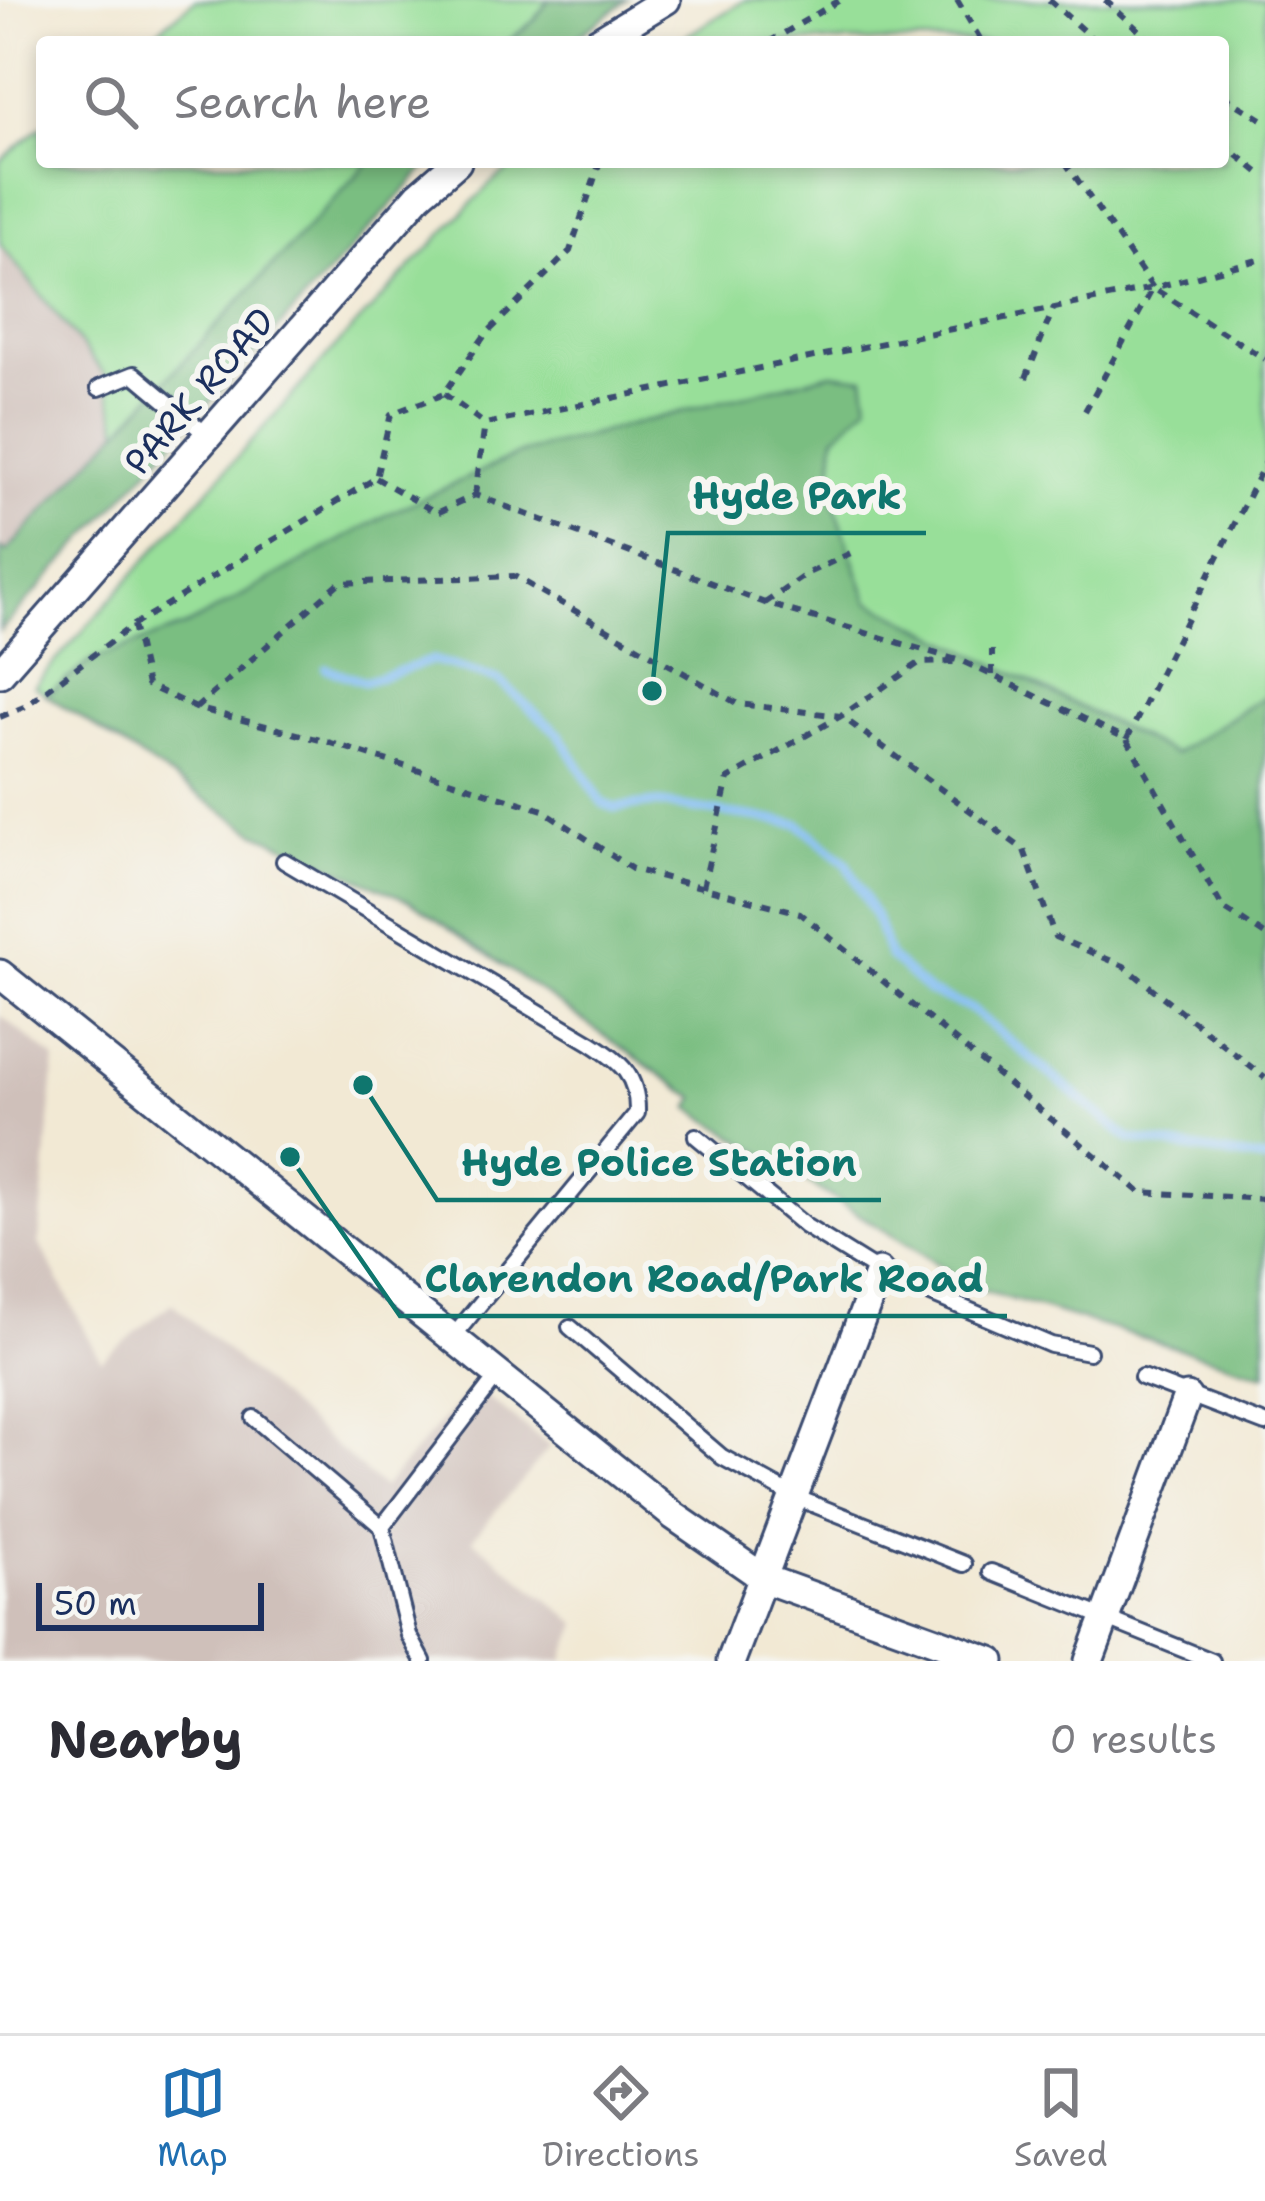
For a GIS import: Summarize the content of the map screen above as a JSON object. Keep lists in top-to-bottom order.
{
  "streets": {
    "street": ["PARK ROAD"]
  },
  "places": ["Hyde Park", "Hyde Police Station", "Clarendon Road/Park Road"],
  "scale_bar": "50 m",
  "page": {
    "search": "Search here",
    "scale": "50 m",
    "heading": ["Nearby", "0 results"],
    "nav": ["Map", "Directions", "Saved"]
  }
}
